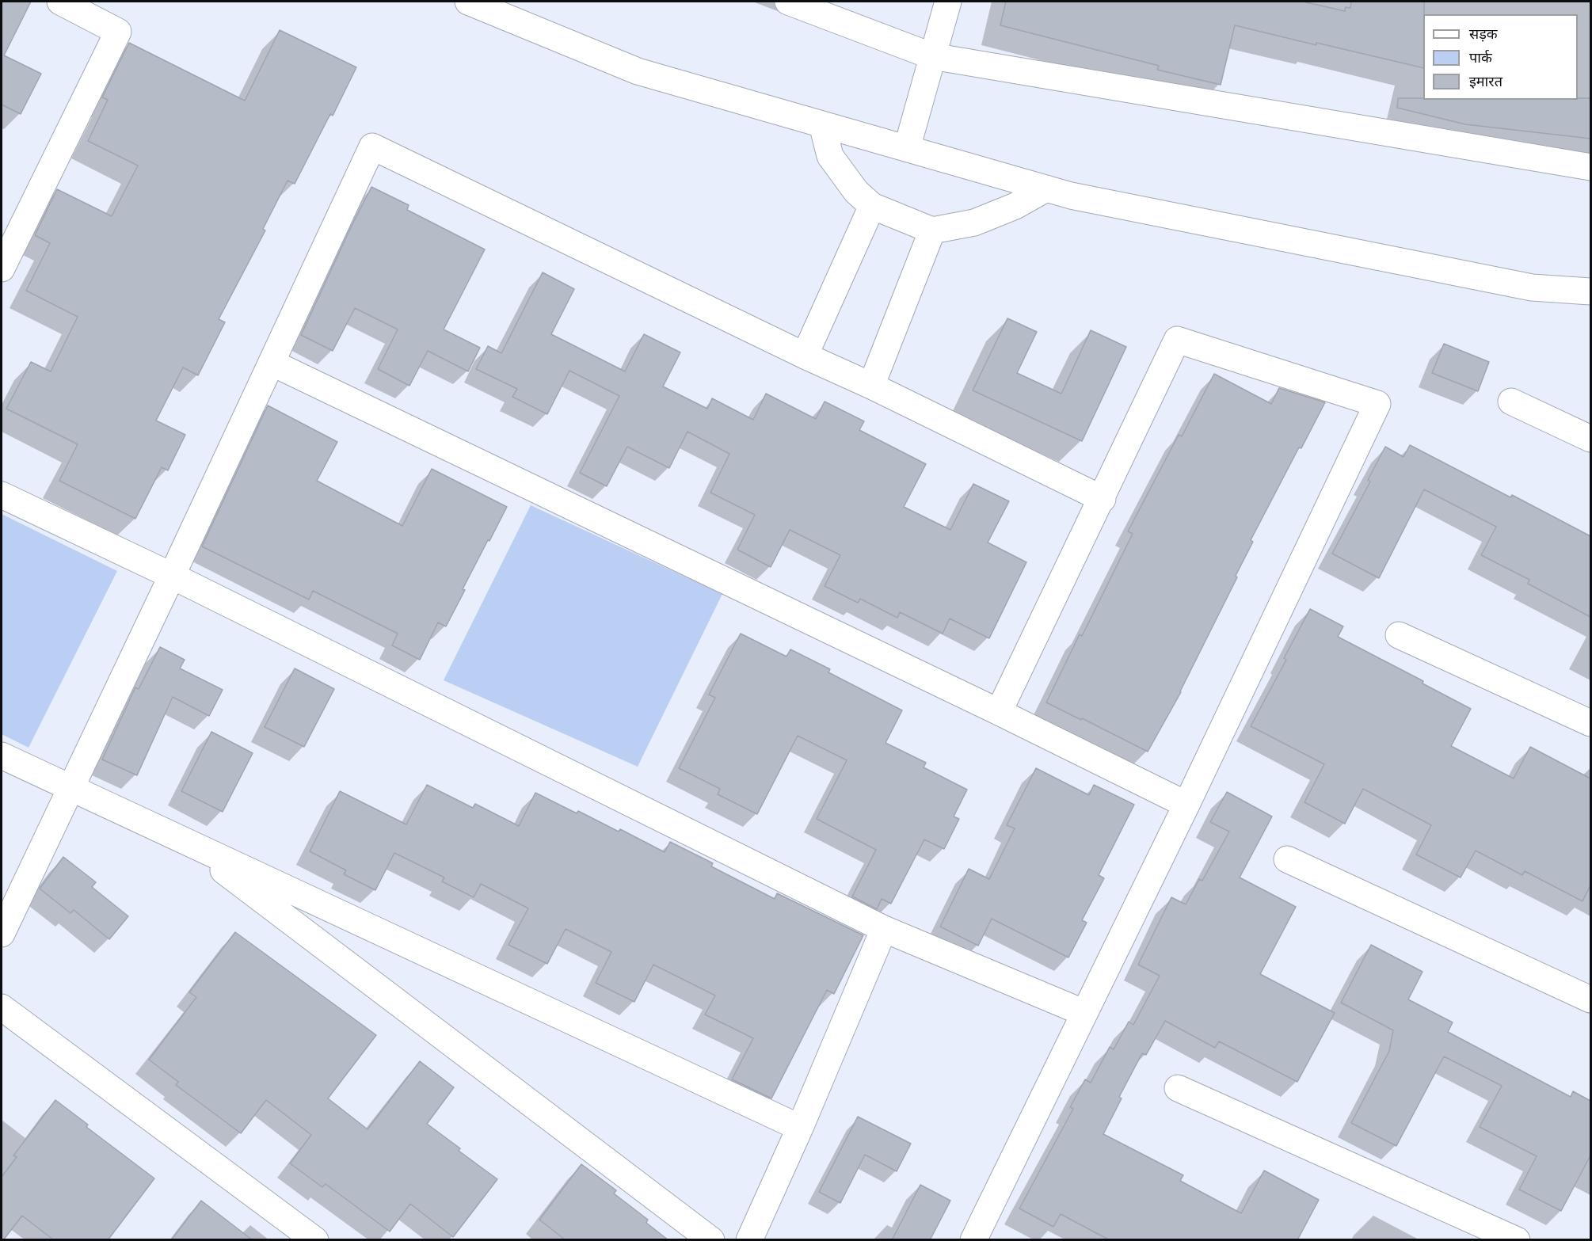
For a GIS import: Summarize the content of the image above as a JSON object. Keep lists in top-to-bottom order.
{
  "legend": ["सड़क", "पार्क", "इमारत"]
}
